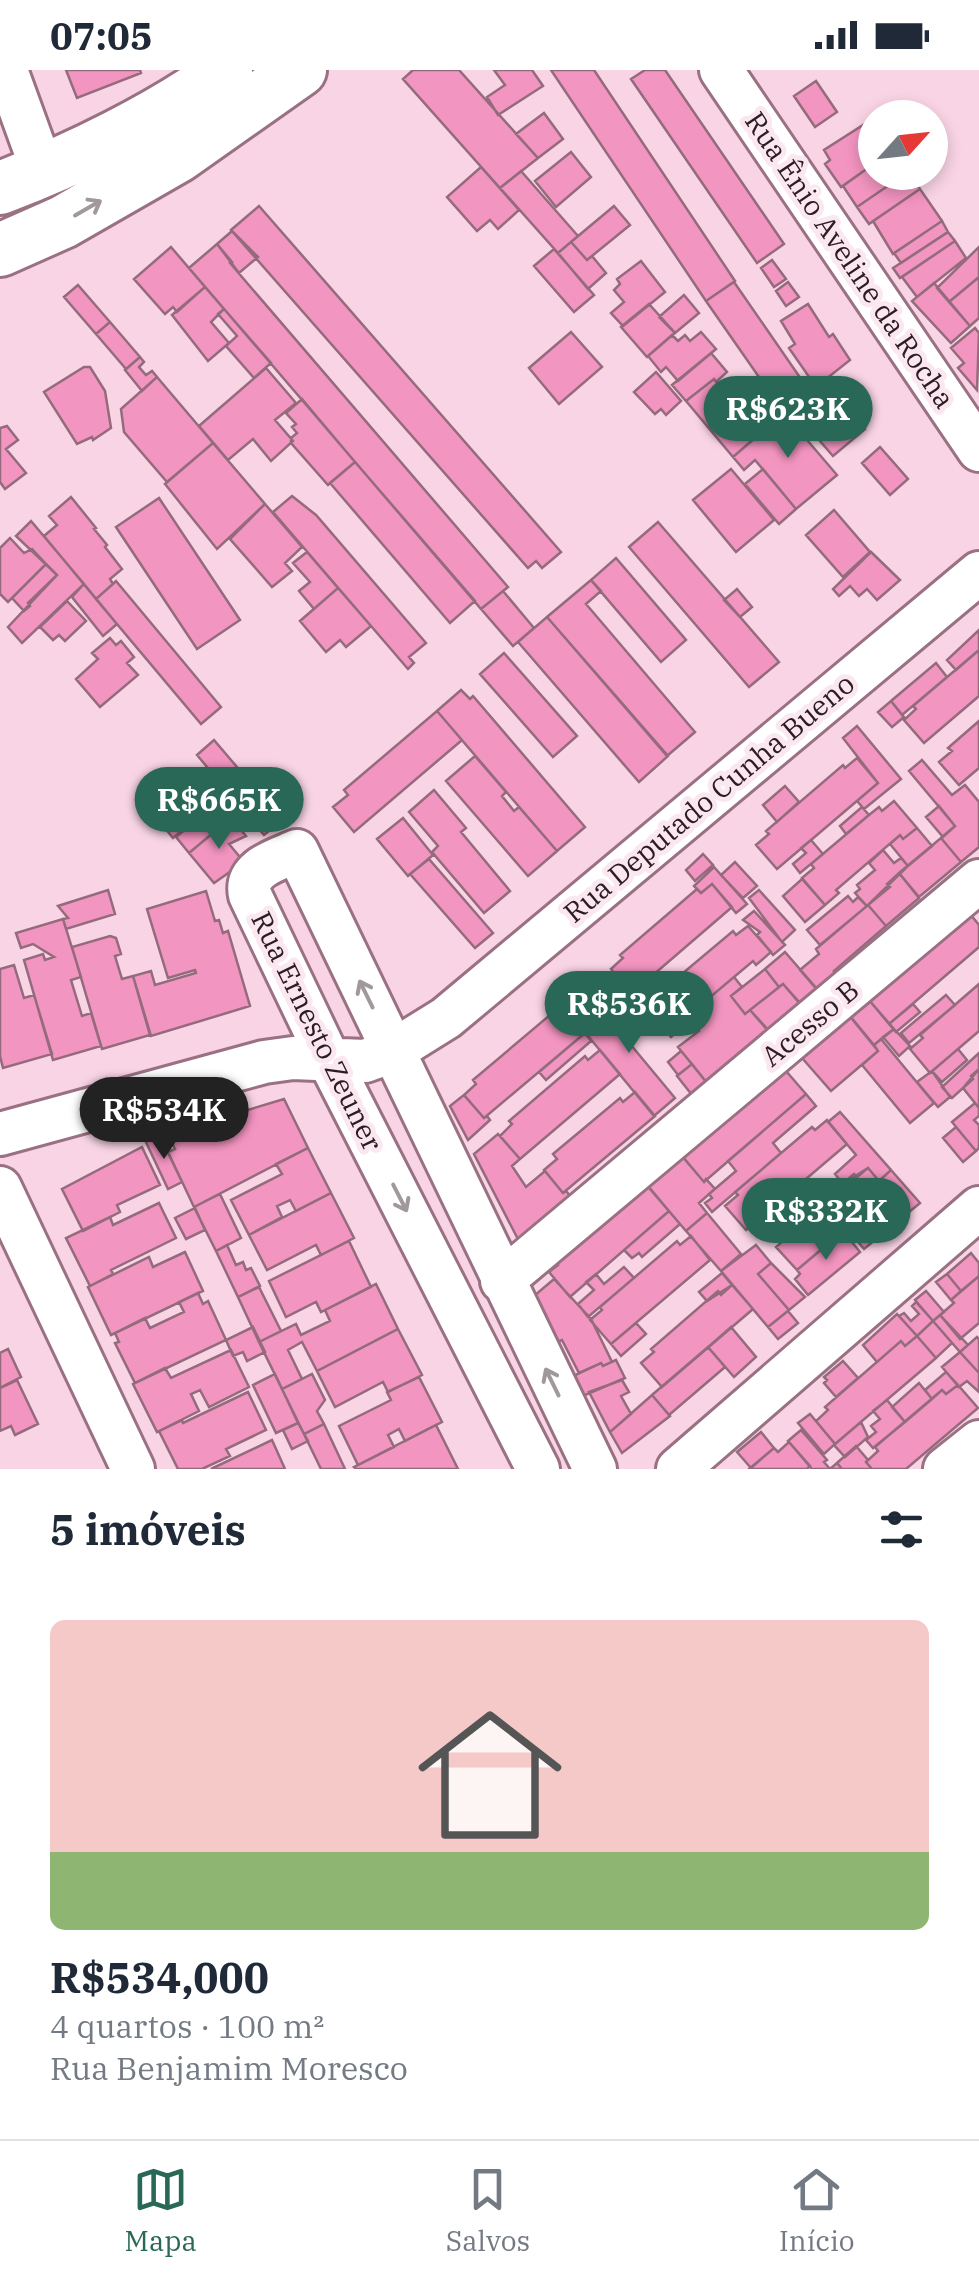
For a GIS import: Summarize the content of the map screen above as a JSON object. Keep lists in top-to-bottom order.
{
  "streets": {
    "street": [
      "Rua Ênio Aveline da Rocha",
      "Rua Deputado Cunha Bueno",
      "Acesso B",
      "Rua Ernesto Zeuner"
    ]
  },
  "crossings": [
    ["Rua Deputado Cunha Bueno", "Rua Ernesto Zeuner"],
    ["Acesso B", "Rua Ernesto Zeuner"]
  ],
  "north": "top right",
  "page": {
    "status": "07:05",
    "price": [
      "R$623K",
      "R$665K",
      "R$536K",
      "R$534K",
      "R$332K"
    ],
    "heading": "5 imóveis",
    "list": [
      {
        "name": "R$534,000",
        "note": "4 quartos · 100 m² · Rua Benjamim Moresco"
      }
    ],
    "tabs": ["Mapa", "Salvos", "Início"]
  }
}
